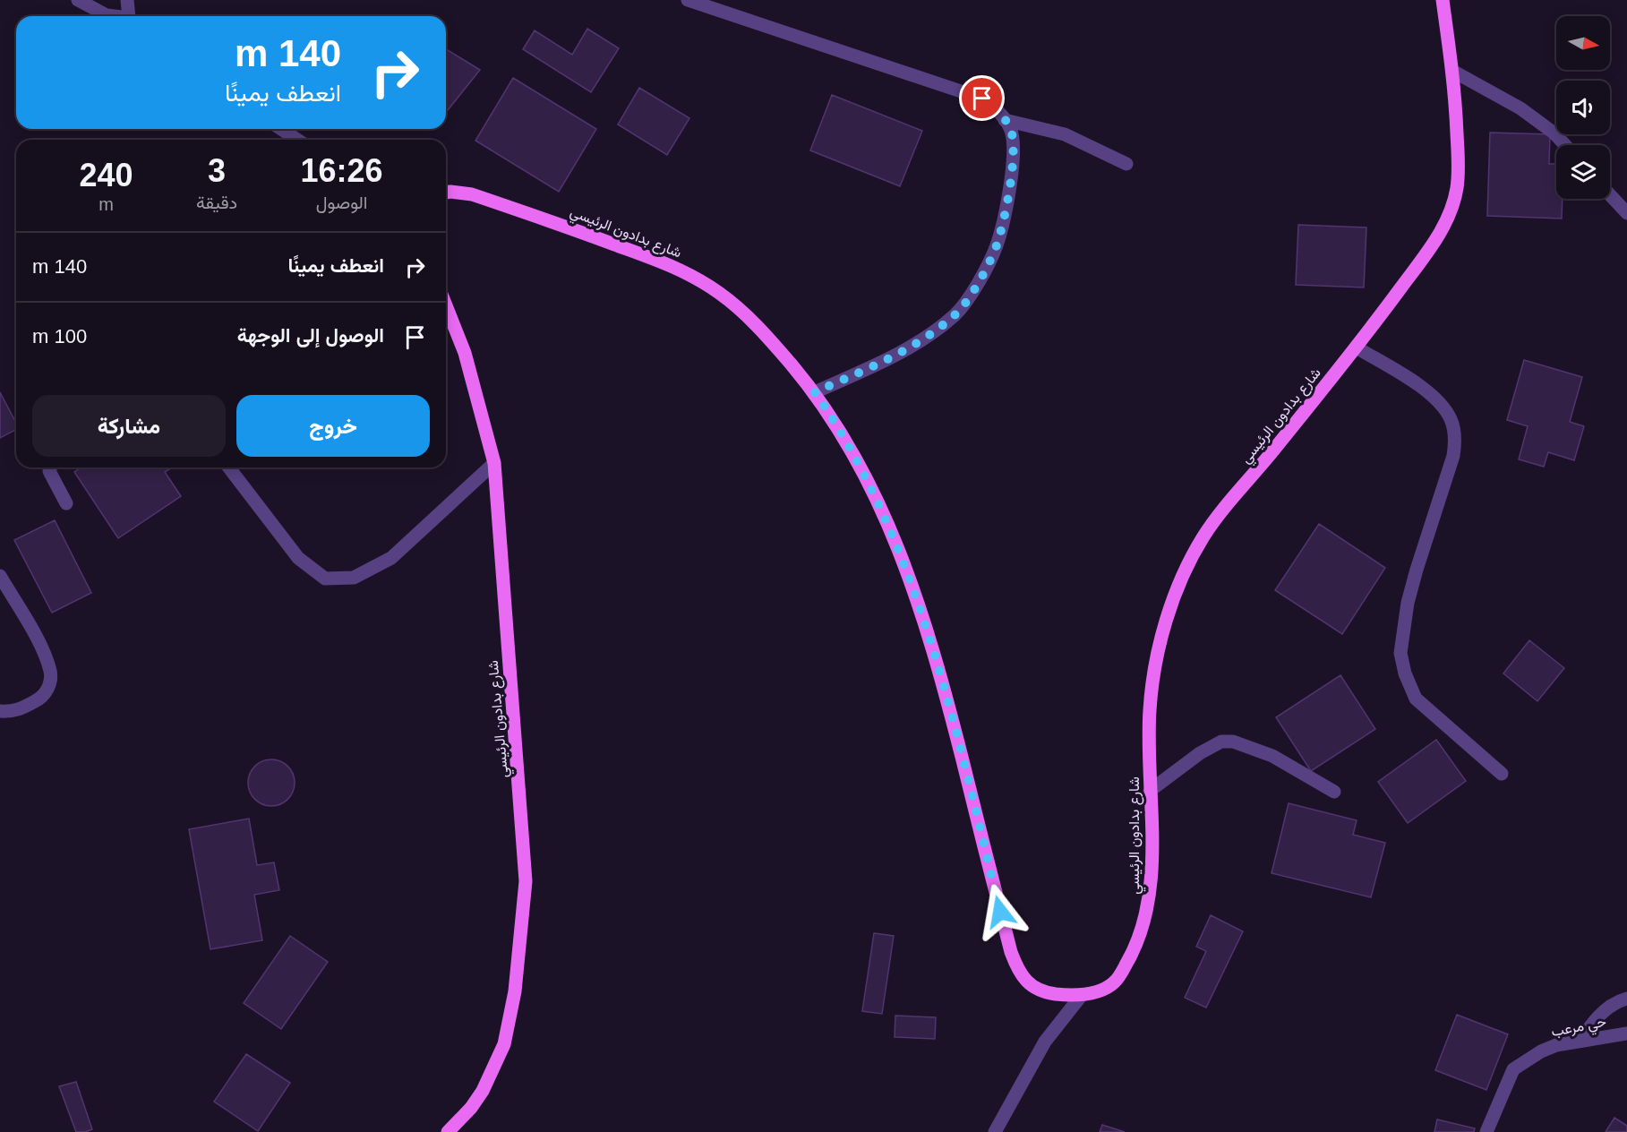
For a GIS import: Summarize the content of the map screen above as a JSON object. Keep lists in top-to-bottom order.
{
  "streets": {
    "main road": ["شارع بدادون الرئيسي"],
    "street": ["حي مرعب"]
  },
  "north": "right",
  "page": {
    "turn": ["140 m", "انعطف يمينًا"],
    "eta": [
      "16:26",
      "الوصول",
      "3",
      "دقيقة",
      "240",
      "m"
    ],
    "list": [
      {
        "name": "انعطف يمينًا",
        "value": "140 m"
      },
      {
        "name": "الوصول إلى الوجهة",
        "value": "100 m"
      }
    ],
    "buttons": ["خروج", "مشاركة"]
  }
}
